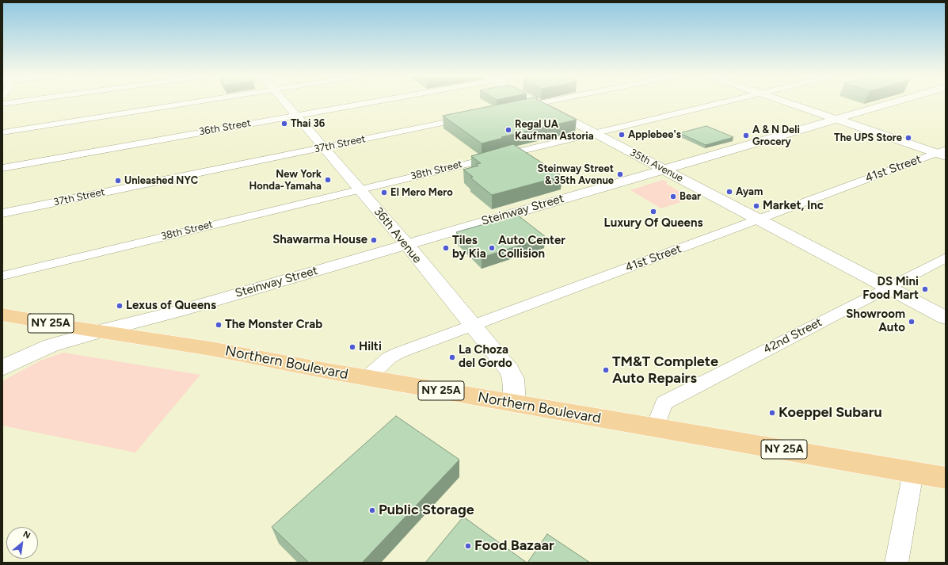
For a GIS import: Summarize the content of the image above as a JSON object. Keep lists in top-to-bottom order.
{
  "streets": {
    "main road": ["NY 25A", "Northern Boulevard"],
    "street": [
      "36th Street",
      "37th Street",
      "35th Avenue",
      "41st Street",
      "38th Street",
      "Steinway Street",
      "36th Avenue",
      "42nd Street"
    ]
  },
  "crossings": [
    ["36th Street", "36th Avenue"],
    ["37th Street", "36th Avenue"],
    ["35th Avenue", "41st Street"],
    ["35th Avenue", "38th Street"],
    ["35th Avenue", "Steinway Street"],
    ["35th Avenue", "42nd Street"],
    ["41st Street", "36th Avenue"],
    ["41st Street", "Northern Boulevard"],
    ["38th Street", "36th Avenue"],
    ["Steinway Street", "36th Avenue"],
    ["Steinway Street", "Northern Boulevard"],
    ["36th Avenue", "Northern Boulevard"],
    ["42nd Street", "Northern Boulevard"]
  ],
  "places": [
    "Thai 36",
    "Regal UA Kaufman Astoria",
    "Applebee's",
    "A & N Deli Grocery",
    "The UPS Store",
    "Steinway Street & 35th Avenue",
    "New York Honda-Yamaha",
    "Unleashed NYC",
    "Ayam",
    "El Mero Mero",
    "Bear",
    "Market, Inc",
    "Luxury Of Queens",
    "Shawarma House",
    "Tiles by Kia",
    "Auto Center Collision",
    "DS Mini Food Mart",
    "Lexus of Queens",
    "Showroom Auto",
    "The Monster Crab",
    "Hilti",
    "La Choza del Gordo",
    "TM&T Complete Auto Repairs",
    "Koeppel Subaru",
    "Public Storage",
    "Food Bazaar"
  ],
  "north": "top right"
}
